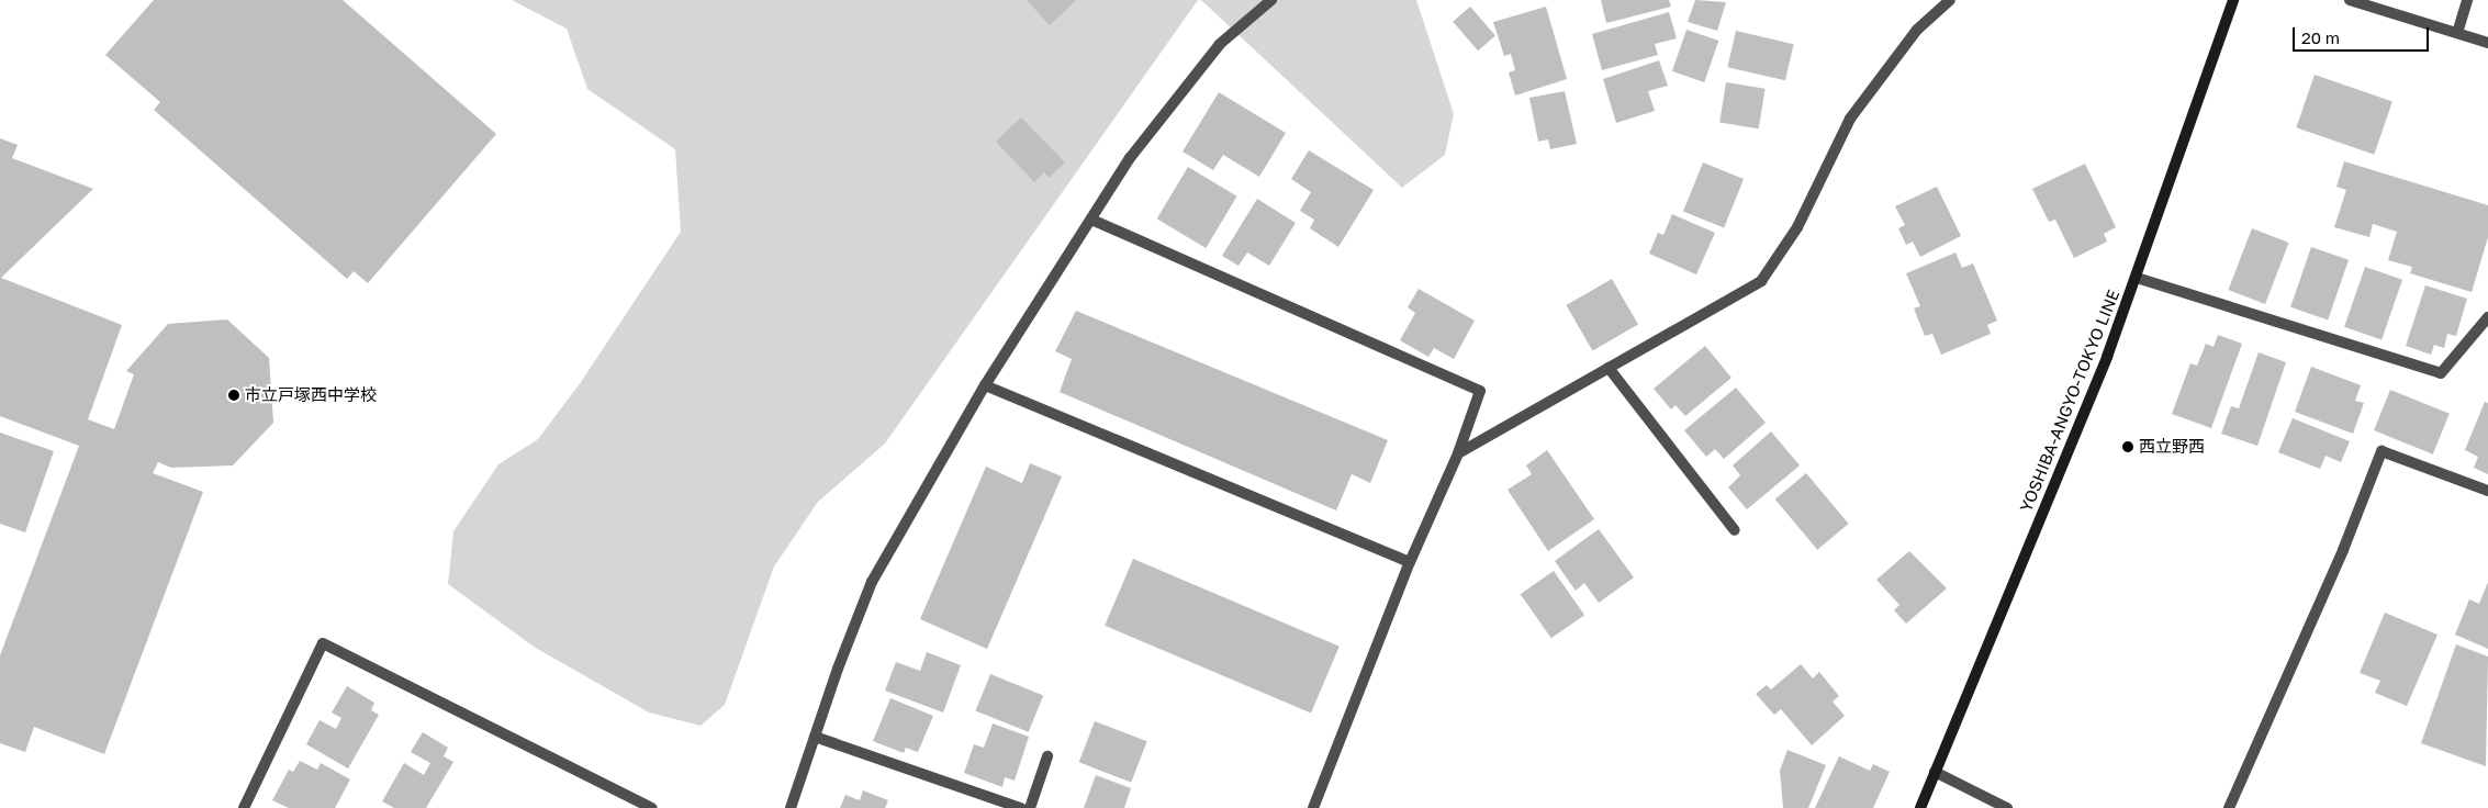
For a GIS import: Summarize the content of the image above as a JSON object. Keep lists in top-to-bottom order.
{
  "streets": {
    "main road": ["YOSHIBA-ANGYO-TOKYO LINE"]
  },
  "places": ["市立戸塚西中学校", "西立野西"],
  "scale_bar": "20 m"
}
